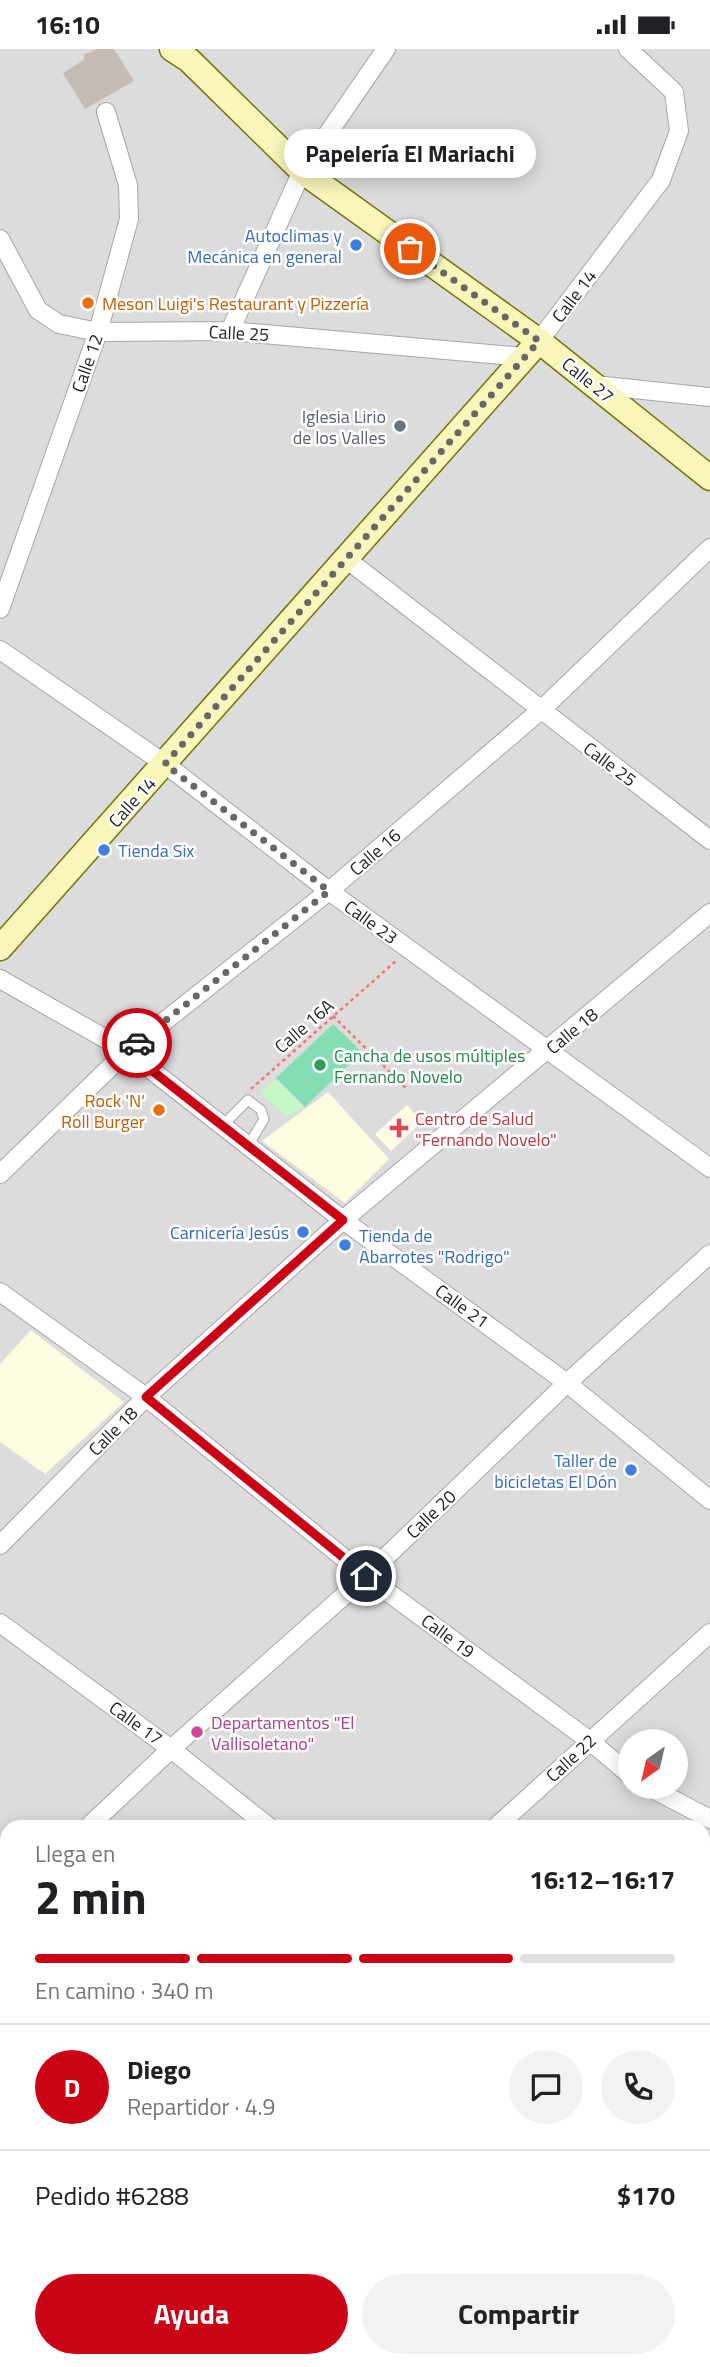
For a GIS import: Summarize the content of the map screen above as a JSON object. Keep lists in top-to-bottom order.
{
  "streets": {
    "street": [
      "Calle 14",
      "Calle 25",
      "Calle 12",
      "Calle 27",
      "Calle 16",
      "Calle 23",
      "Calle 18",
      "Calle 21",
      "Calle 20",
      "Calle 19",
      "Calle 17",
      "Calle 22"
    ],
    "path": ["Calle 16A"]
  },
  "crossings": [
    ["Calle 14", "Calle 25"],
    ["Calle 14", "Calle 27"],
    ["Calle 14", "Calle 23"],
    ["Calle 25", "Calle 12"],
    ["Calle 25", "Calle 27"],
    ["Calle 25", "Calle 16"],
    ["Calle 16", "Calle 23"],
    ["Calle 16", "Calle 21"],
    ["Calle 23", "Calle 16A"],
    ["Calle 23", "Calle 18"],
    ["Calle 18", "Calle 21"],
    ["Calle 18", "Calle 19"],
    ["Calle 21", "Calle 20"],
    ["Calle 20", "Calle 19"],
    ["Calle 20", "Calle 17"],
    ["Calle 19", "Calle 22"]
  ],
  "places": {
    "other": [
      "Autoclimas y Mecánica en general",
      "Papelería El Mariachi",
      "Meson Luigi's Restaurant y Pizzería",
      "Iglesia Lirio de los Valles",
      "Tienda Six",
      "Cancha de usos múltiples Fernando Novelo",
      "Rock 'N' Roll Burger",
      "Carnicería Jesús",
      "Tienda de Abarrotes \"Rodrigo\"",
      "Taller de bicicletas El Dón",
      "Departamentos \"El Vallisoletano\""
    ],
    "health": ["Centro de Salud \"Fernando Novelo\""]
  },
  "north": "bottom left",
  "page": {
    "status": "16:10",
    "bubble": "Papelería El Mariachi",
    "heading": ["2 min", "Llega en", "16:12–16:17"],
    "panel": [
      "Diego",
      "Repartidor · 4.9",
      "Pedido #6288",
      "$170"
    ],
    "bar": "En camino · 340 m",
    "round": "D",
    "buttons": ["Ayuda", "Compartir"]
  }
}
